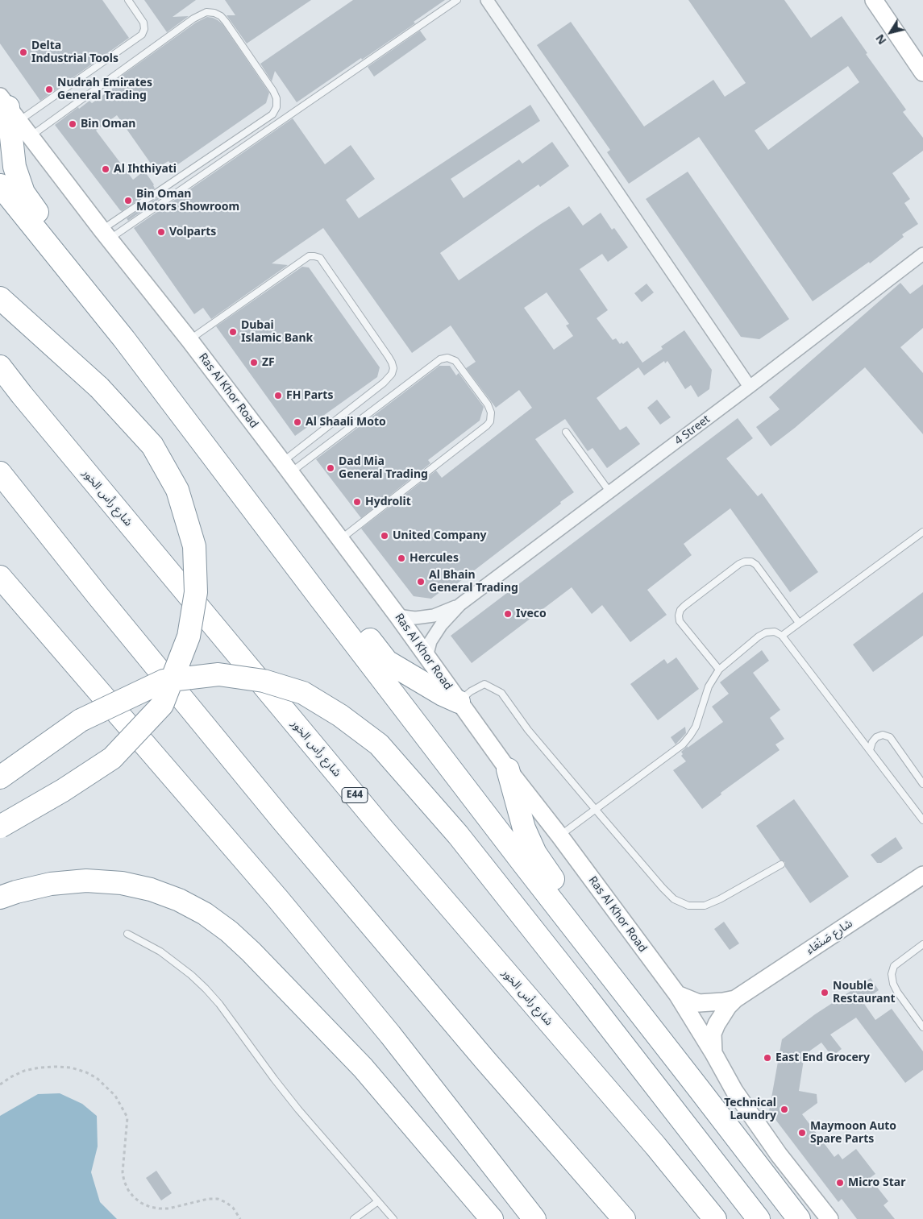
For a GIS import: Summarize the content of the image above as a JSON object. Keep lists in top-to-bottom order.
{
  "streets": {
    "highway": ["شارع رأس الخور", "E44"],
    "street": ["Ras Al Khor Road", "4 Street", "شارع صَنْعَاء"]
  },
  "crossings": [
    ["Ras Al Khor Road", "4 Street"],
    ["Ras Al Khor Road", "شارع صَنْعَاء"]
  ],
  "places": [
    "Delta Industrial Tools",
    "Nudrah Emirates General Trading",
    "Bin Oman",
    "Al Ihthiyati",
    "Bin Oman Motors Showroom",
    "Volparts",
    "Dubai Islamic Bank",
    "ZF",
    "FH Parts",
    "Al Shaali Moto",
    "Dad Mia General Trading",
    "Hydrolit",
    "United Company",
    "Hercules",
    "Al Bhain General Trading",
    "Iveco",
    "Nouble Restaurant",
    "East End Grocery",
    "Technical Laundry",
    "Maymoon Auto Spare Parts",
    "Micro Star"
  ],
  "north": "bottom left"
}
